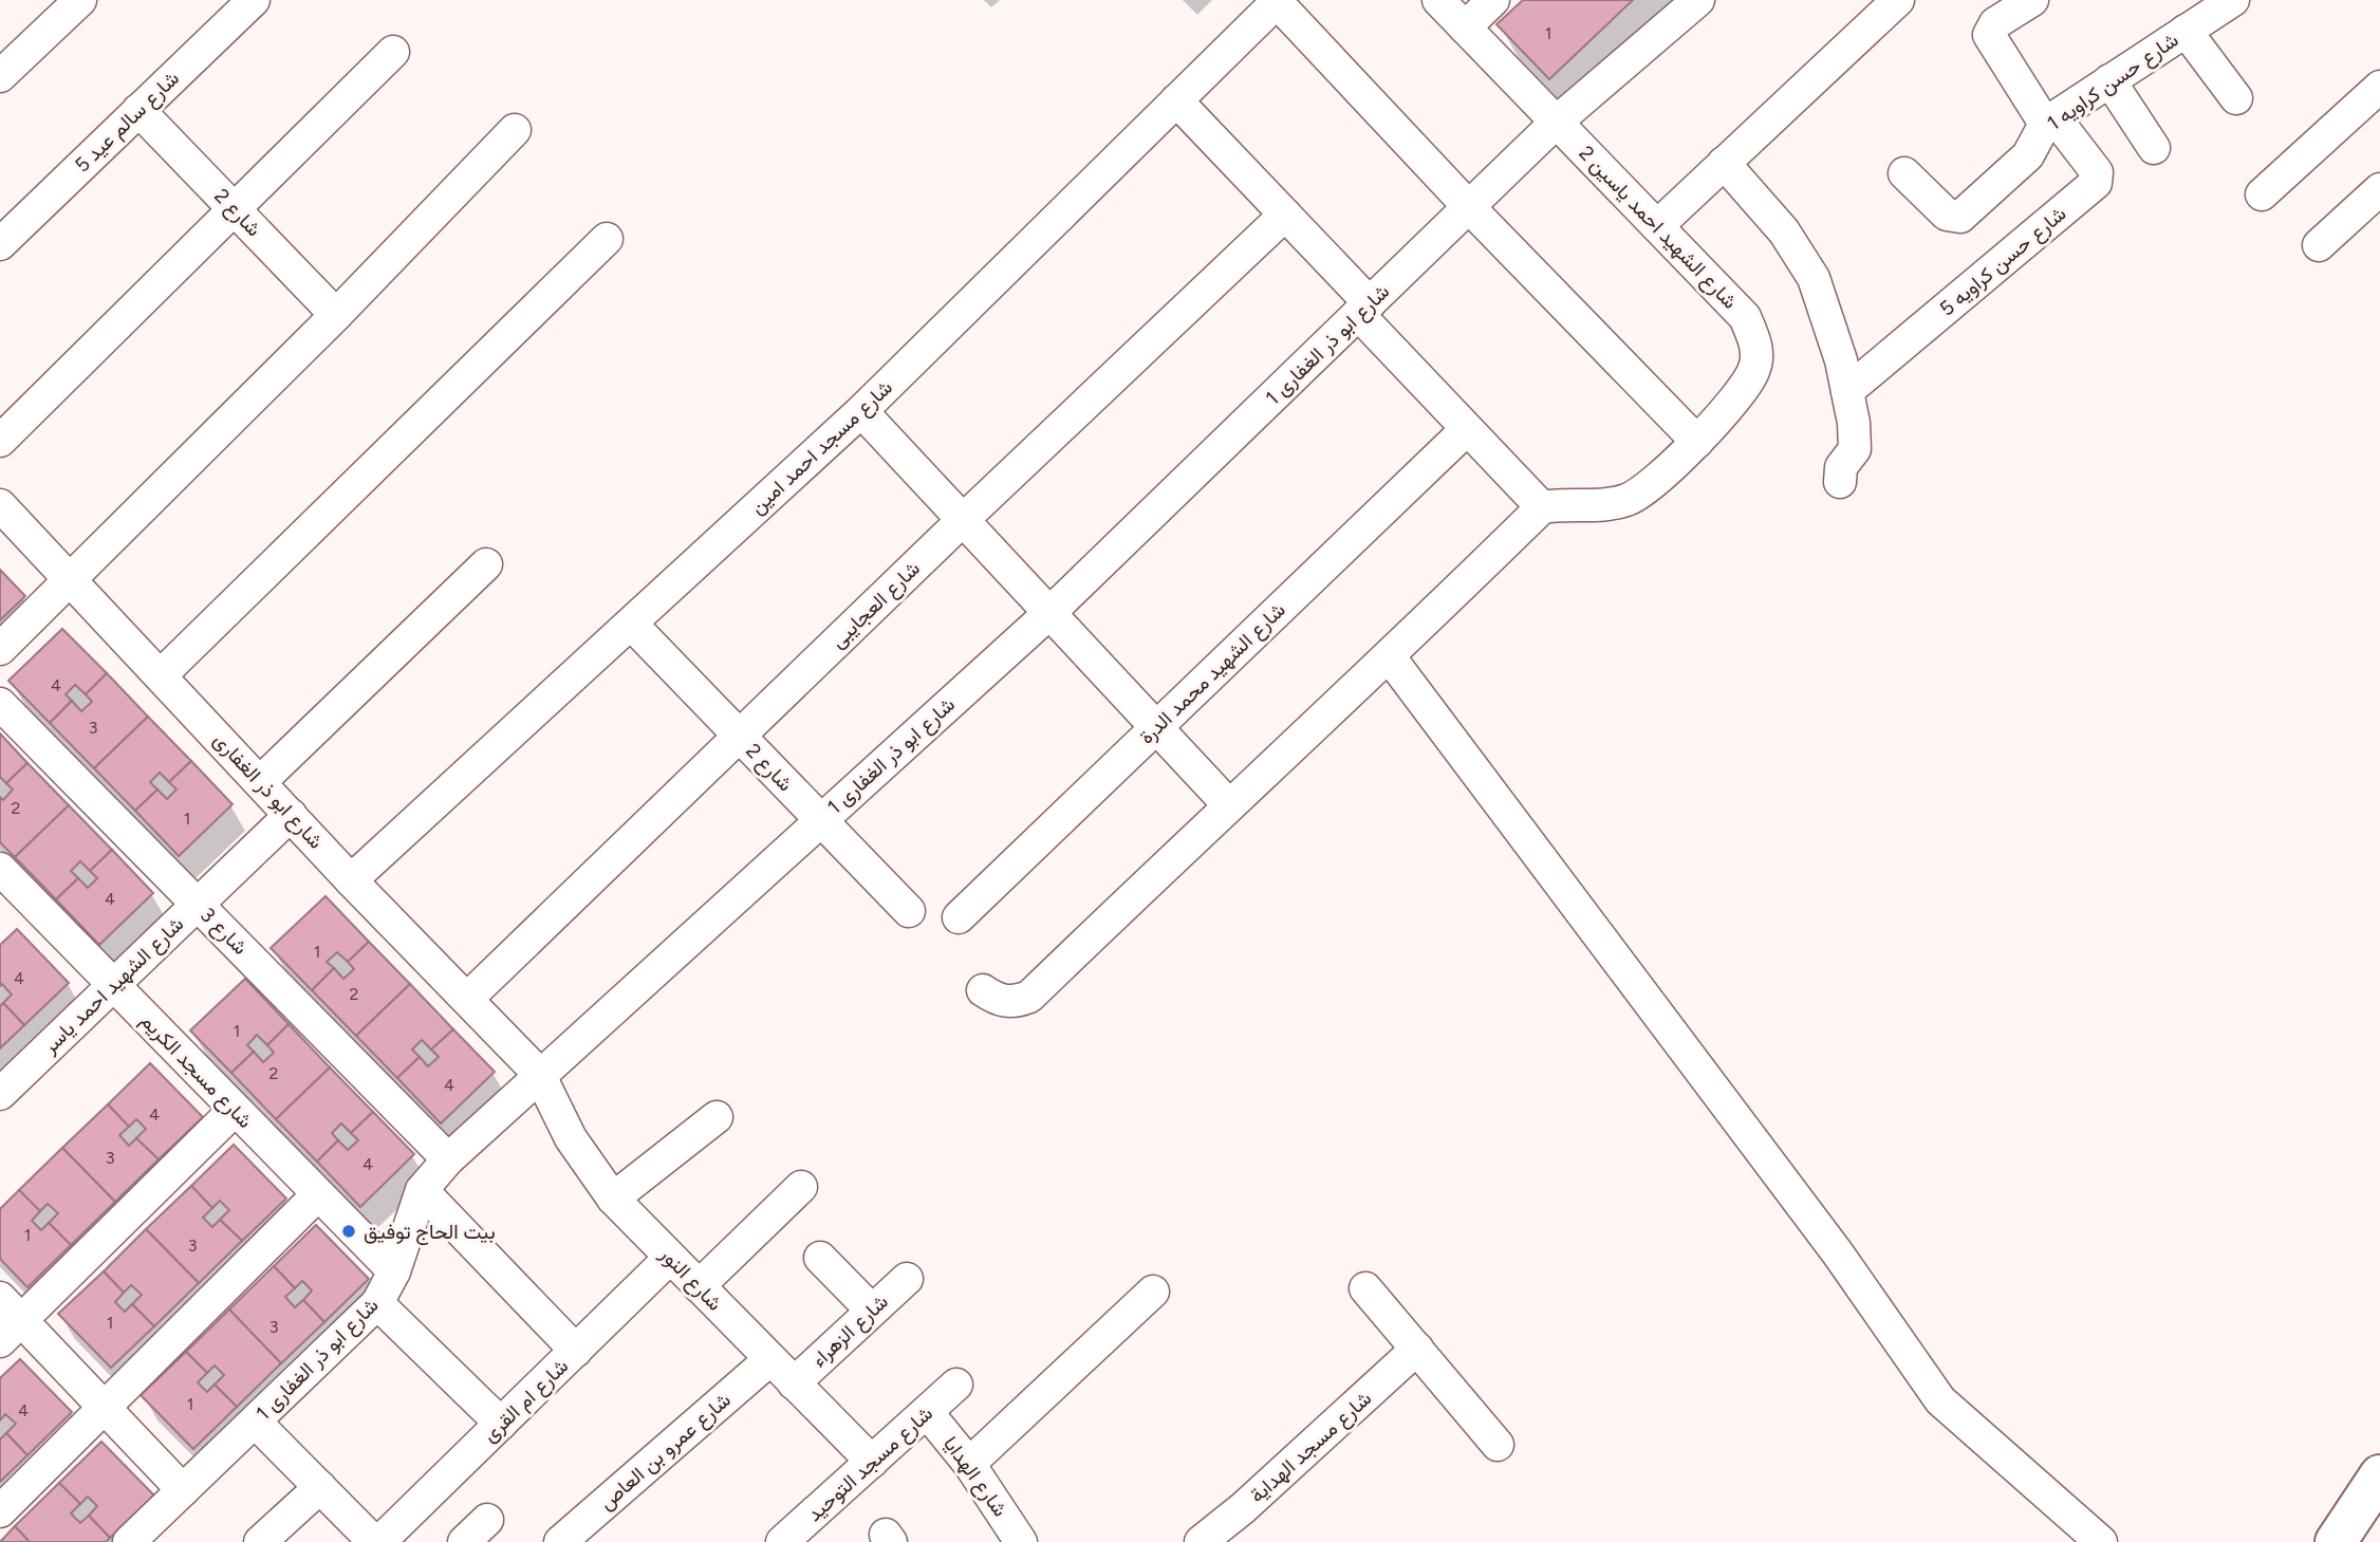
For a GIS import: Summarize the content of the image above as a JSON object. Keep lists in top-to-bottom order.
{
  "streets": {
    "street": [
      "شارع حسن كراويه 1",
      "شارع سالم عيد 5",
      "شارع 2",
      "شارع الشهيد احمد ياسين 2",
      "شارع حسن كراويه 5",
      "شارع ابو ذر الغفارى 1",
      "شارع مسجد احمد امين",
      "شارع العجايبى",
      "شارع الشهيد محمد الدرة",
      "شارع ابو ذر الغفارى",
      "شارع 3",
      "شارع الشهيد احمد ياسر",
      "شارع مسجد الكريم",
      "شارع النور",
      "شارع الزهراء",
      "شارع ام القرى",
      "شارع مسجد الهداية",
      "شارع عمرو بن العاص",
      "شارع مسجد التوحيد",
      "شارع الهدايا"
    ]
  },
  "crossings": [
    ["شارع حسن كراويه 1", "شارع حسن كراويه 5"],
    ["شارع سالم عيد 5", "شارع 2"],
    ["شارع 2", "شارع ابو ذر الغفارى 1"],
    ["شارع 2", "شارع مسجد احمد امين"],
    ["شارع 2", "شارع العجايبى"],
    ["شارع الشهيد احمد ياسين 2", "شارع ابو ذر الغفارى 1"],
    ["شارع ابو ذر الغفارى 1", "شارع ابو ذر الغفارى"],
    ["شارع ابو ذر الغفارى 1", "شارع 3"],
    ["شارع ابو ذر الغفارى 1", "شارع مسجد الكريم"],
    ["شارع ابو ذر الغفارى 1", "شارع النور"],
    ["شارع مسجد احمد امين", "شارع ابو ذر الغفارى"],
    ["شارع العجايبى", "شارع ابو ذر الغفارى"],
    ["شارع ابو ذر الغفارى", "شارع الشهيد احمد ياسر"],
    ["شارع ابو ذر الغفارى", "شارع النور"],
    ["شارع 3", "شارع الشهيد احمد ياسر"],
    ["شارع الشهيد احمد ياسر", "شارع مسجد الكريم"],
    ["شارع النور", "شارع الزهراء"],
    ["شارع النور", "شارع ام القرى"],
    ["شارع النور", "شارع عمرو بن العاص"],
    ["شارع النور", "شارع مسجد التوحيد"],
    ["شارع مسجد التوحيد", "شارع الهدايا"]
  ],
  "places": ["بيت الحاج توفيق"],
  "house_numbers": [
    "1",
    "4",
    "3",
    "2",
    "1",
    "4",
    "1",
    "4",
    "2",
    "1",
    "2",
    "4",
    "4",
    "3",
    "4",
    "1",
    "3",
    "1",
    "3",
    "1",
    "4"
  ]
}
